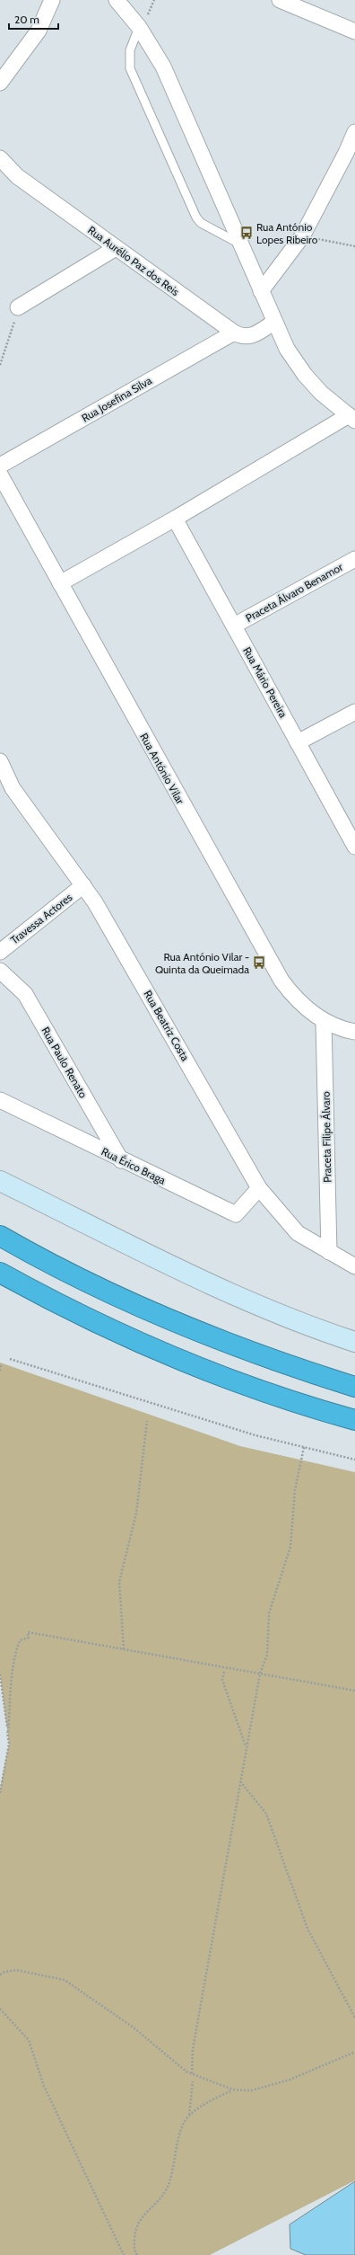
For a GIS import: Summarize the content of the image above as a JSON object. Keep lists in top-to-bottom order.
{
  "streets": {
    "street": [
      "Rua Aurélio Paz dos Reis",
      "Rua Josefina Silva",
      "Praceta Álvaro Benamor",
      "Rua Mário Pereira",
      "Rua António Vilar",
      "Travessa Actores",
      "Rua Beatriz Costa",
      "Rua Paulo Renato",
      "Praceta Filipe Álvaro",
      "Rua Érico Braga"
    ]
  },
  "crossings": [
    ["Rua Aurélio Paz dos Reis", "Rua Josefina Silva"],
    ["Praceta Álvaro Benamor", "Rua Mário Pereira"],
    ["Rua António Vilar", "Praceta Filipe Álvaro"],
    ["Travessa Actores", "Rua Beatriz Costa"],
    ["Rua Beatriz Costa", "Praceta Filipe Álvaro"],
    ["Rua Beatriz Costa", "Rua Érico Braga"],
    ["Rua Paulo Renato", "Rua Érico Braga"]
  ],
  "places": {
    "bus stop": ["Rua António Lopes Ribeiro", "Rua António Vilar - Quinta da Queimada"]
  },
  "scale_bar": "20 m"
}
